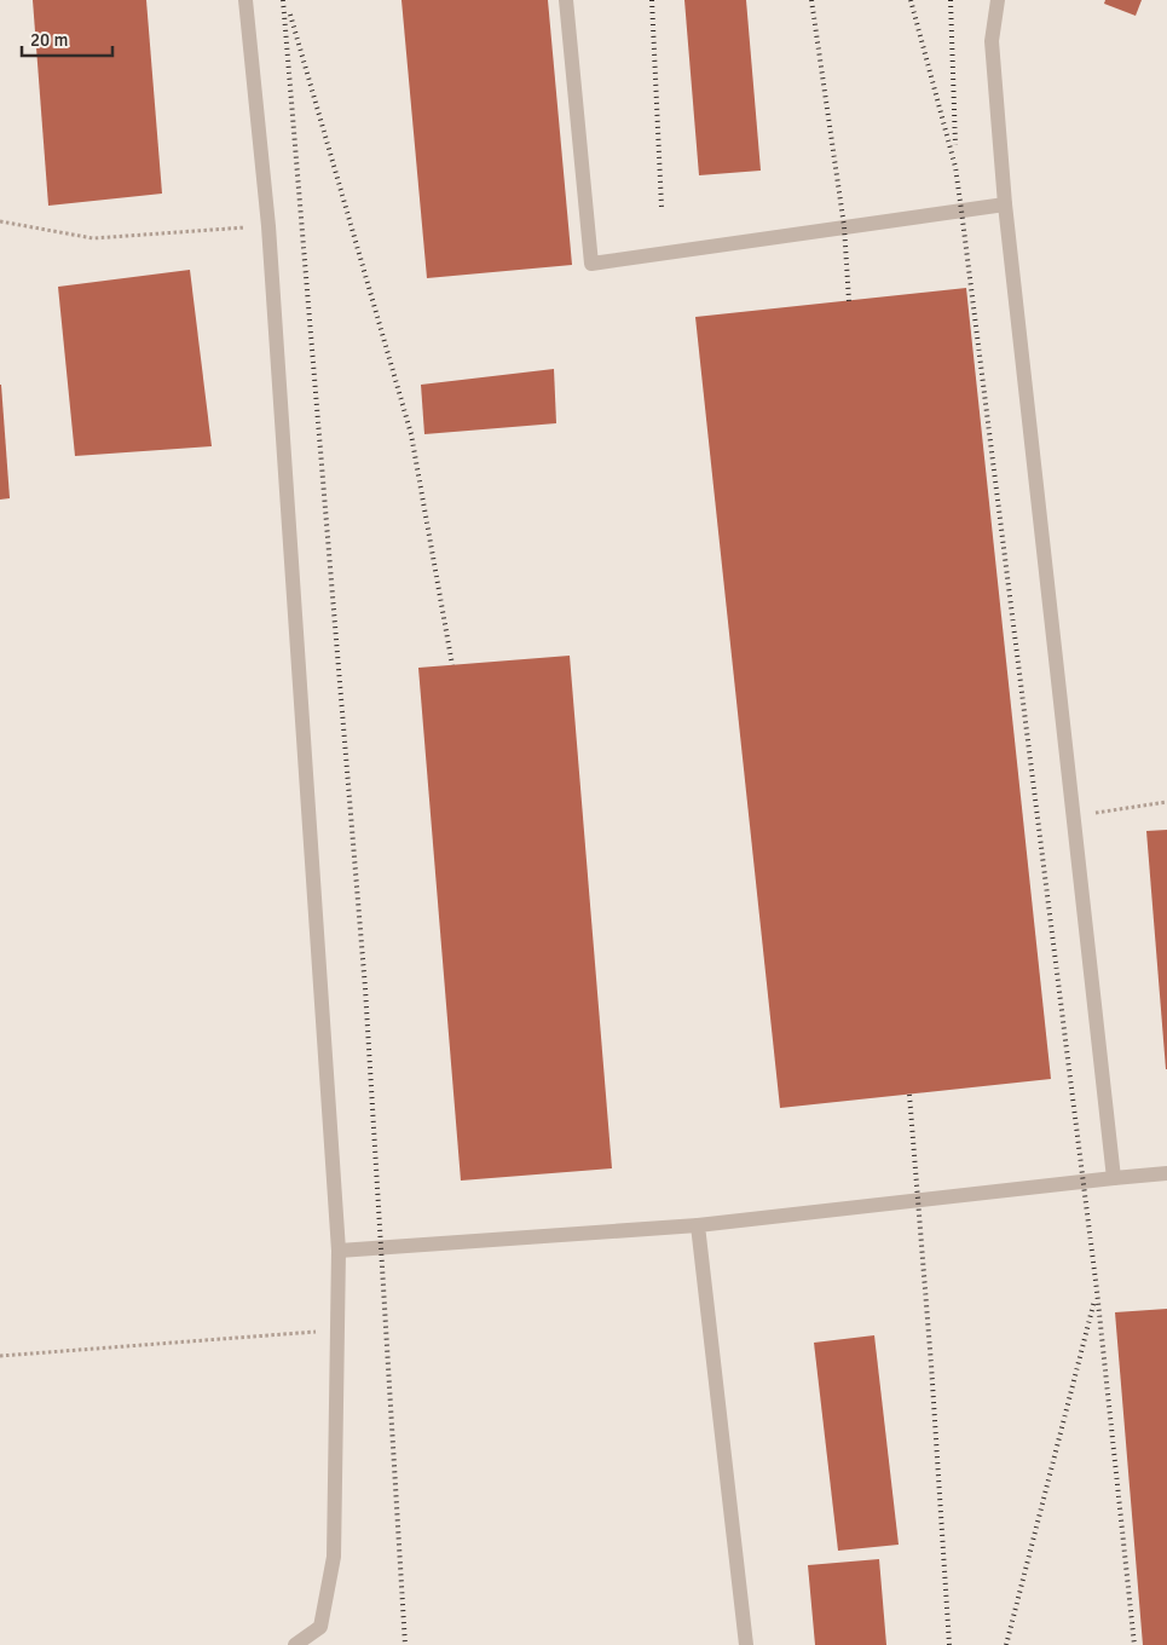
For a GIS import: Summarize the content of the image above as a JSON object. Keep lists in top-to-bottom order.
{
  "scale_bar": "20 m"
}
